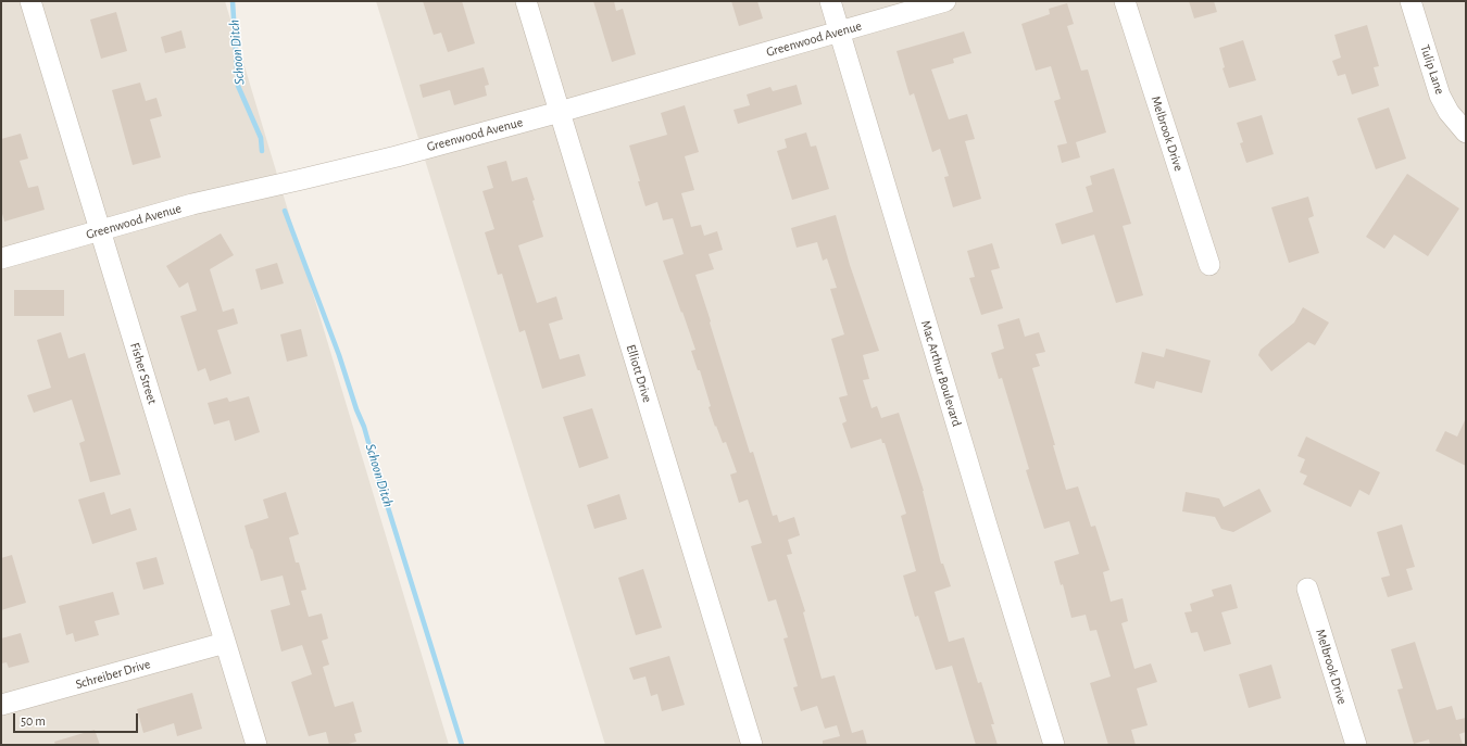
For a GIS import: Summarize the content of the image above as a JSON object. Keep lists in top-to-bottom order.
{
  "streets": {
    "street": [
      "Greenwood Avenue",
      "Tulip Lane",
      "Melbrook Drive",
      "Fisher Street",
      "Elliott Drive",
      "Mac Arthur Boulevard",
      "Schreiber Drive"
    ]
  },
  "crossings": [
    ["Greenwood Avenue", "Fisher Street"],
    ["Greenwood Avenue", "Elliott Drive"],
    ["Greenwood Avenue", "Mac Arthur Boulevard"],
    ["Fisher Street", "Schreiber Drive"]
  ],
  "water": ["Schoon Ditch"],
  "scale_bar": "50 m"
}
